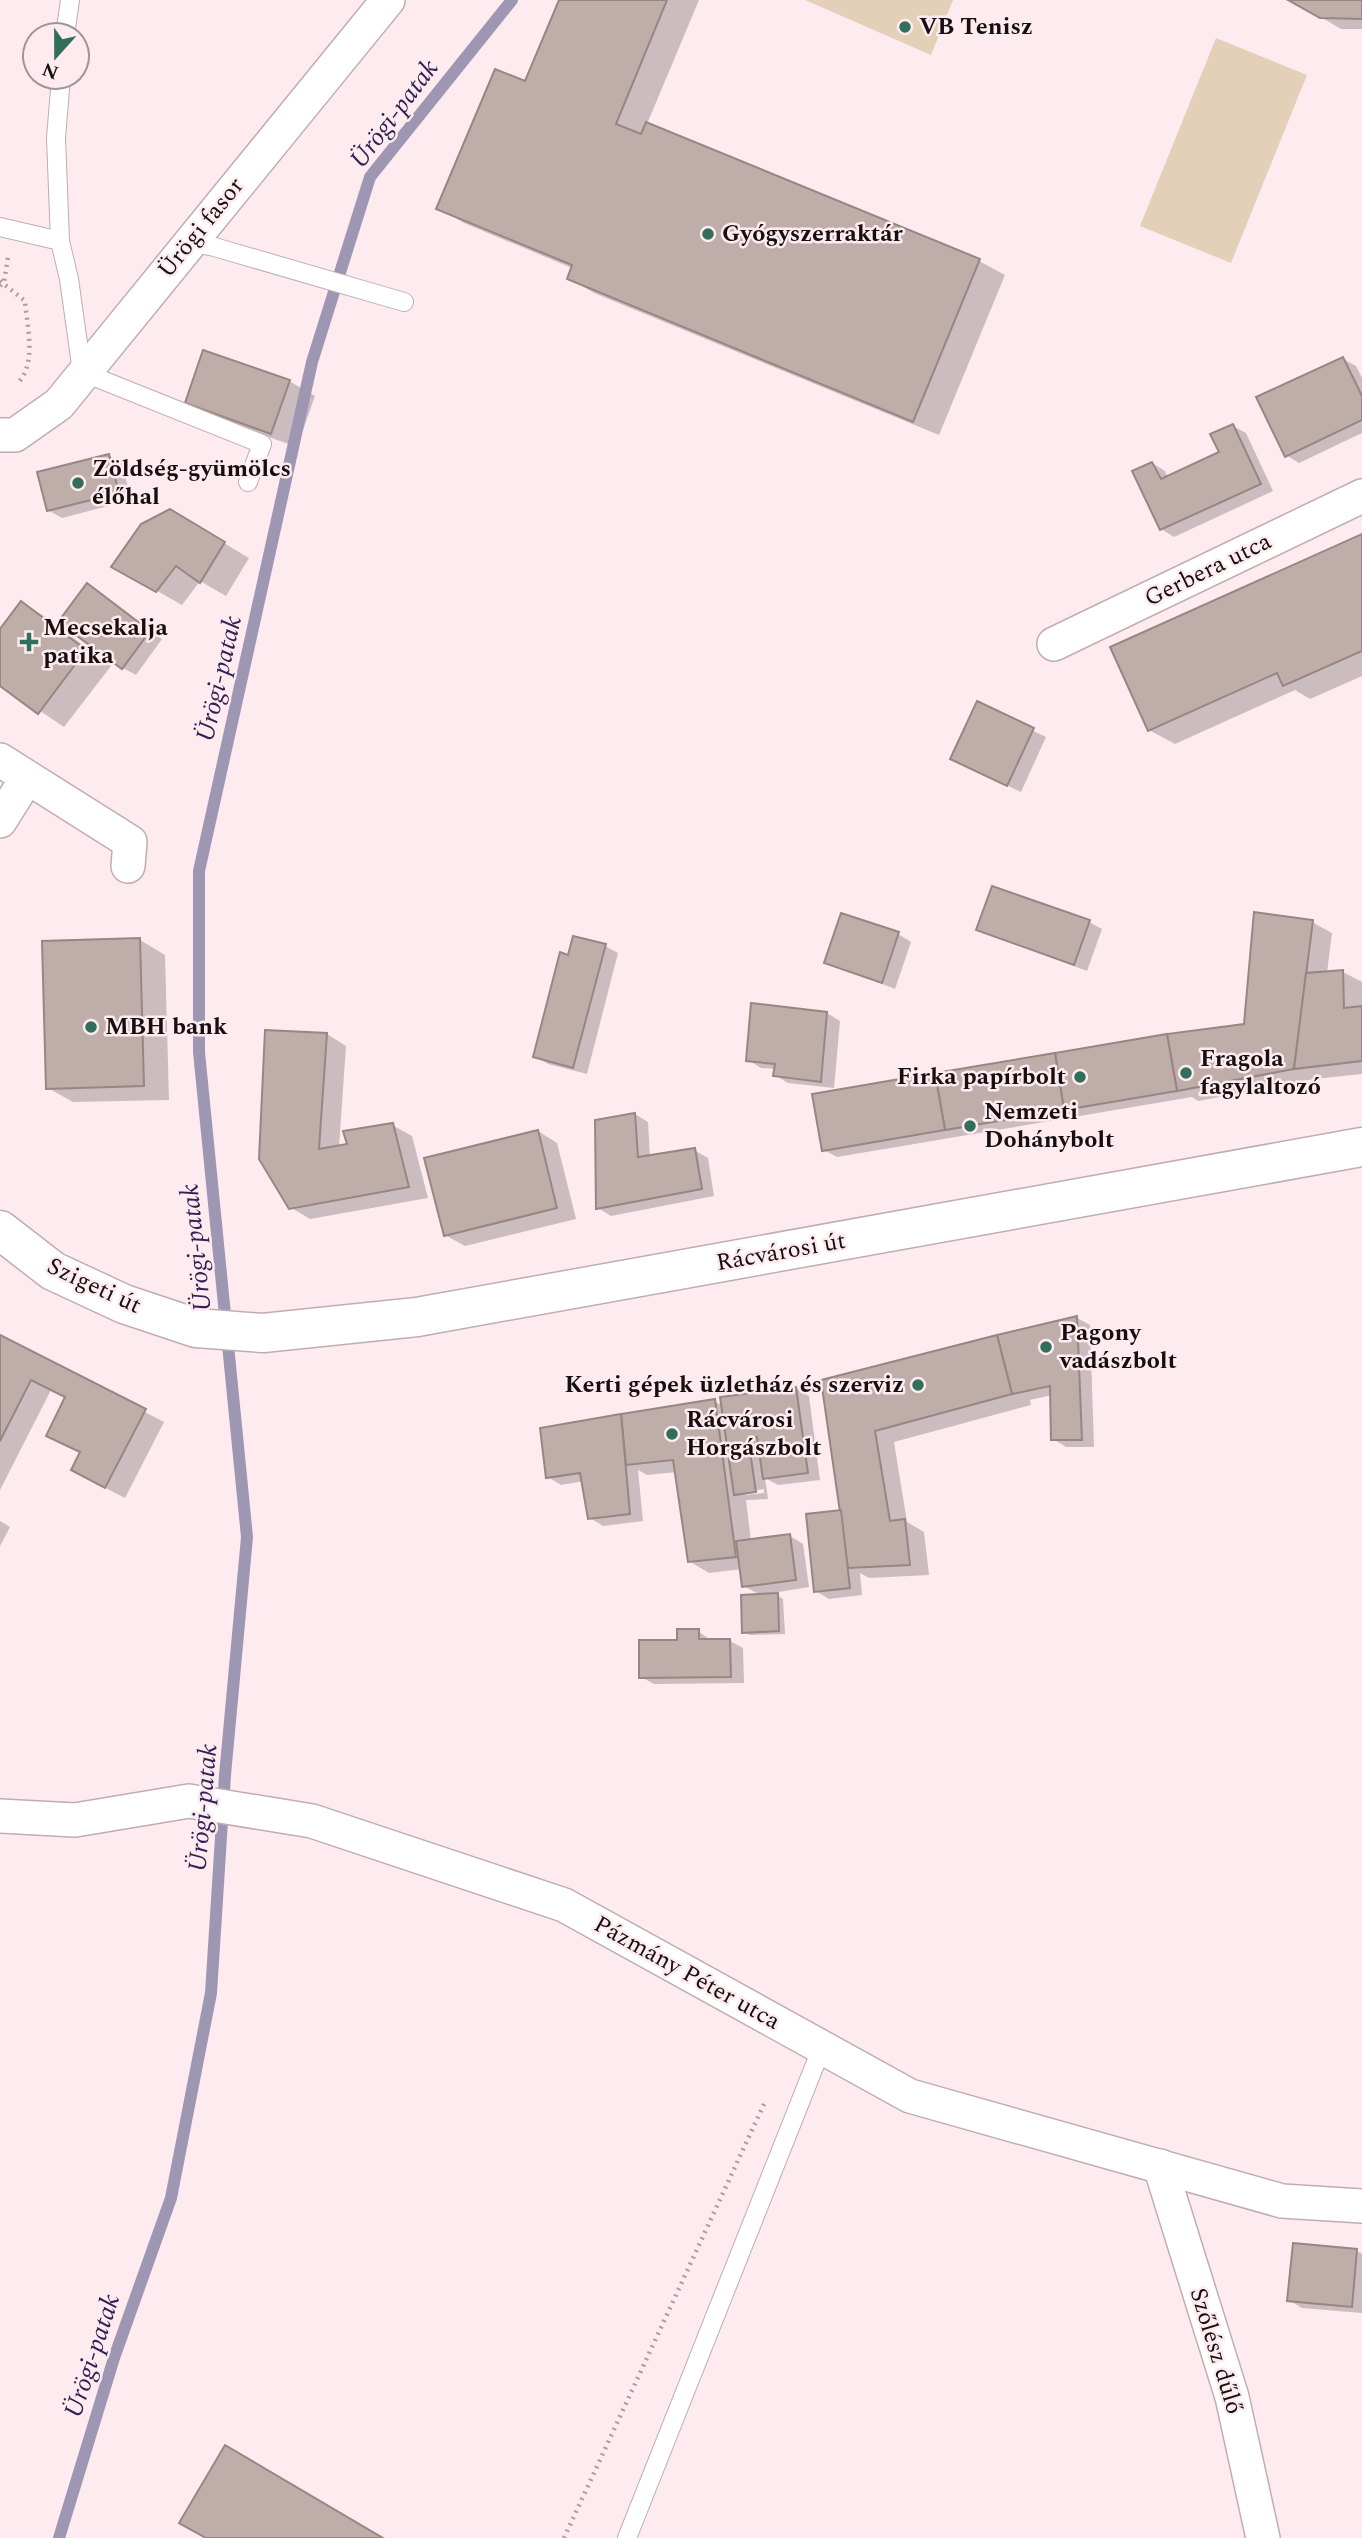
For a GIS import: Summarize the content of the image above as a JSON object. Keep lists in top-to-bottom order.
{
  "streets": {
    "street": [
      "Ürögi fasor",
      "Gerbera utca",
      "Rácvárosi út",
      "Szigeti út",
      "Pázmány Péter utca",
      "Szőlész dűlő"
    ]
  },
  "crossings": [
    ["Rácvárosi út", "Szigeti út"],
    ["Pázmány Péter utca", "Szőlész dűlő"]
  ],
  "water": ["Ürögi-patak"],
  "places": {
    "other": [
      "VB Tenisz",
      "Gyógyszerraktár",
      "Zöldség-gyümölcs élőhal",
      "MBH bank",
      "Fragola fagylaltozó",
      "Firka papírbolt",
      "Nemzeti Dohánybolt",
      "Pagony vadászbolt",
      "Kerti gépek üzletház és szerviz",
      "Rácvárosi Horgászbolt"
    ],
    "health": ["Mecsekalja patika"]
  },
  "north": "bottom"
}
